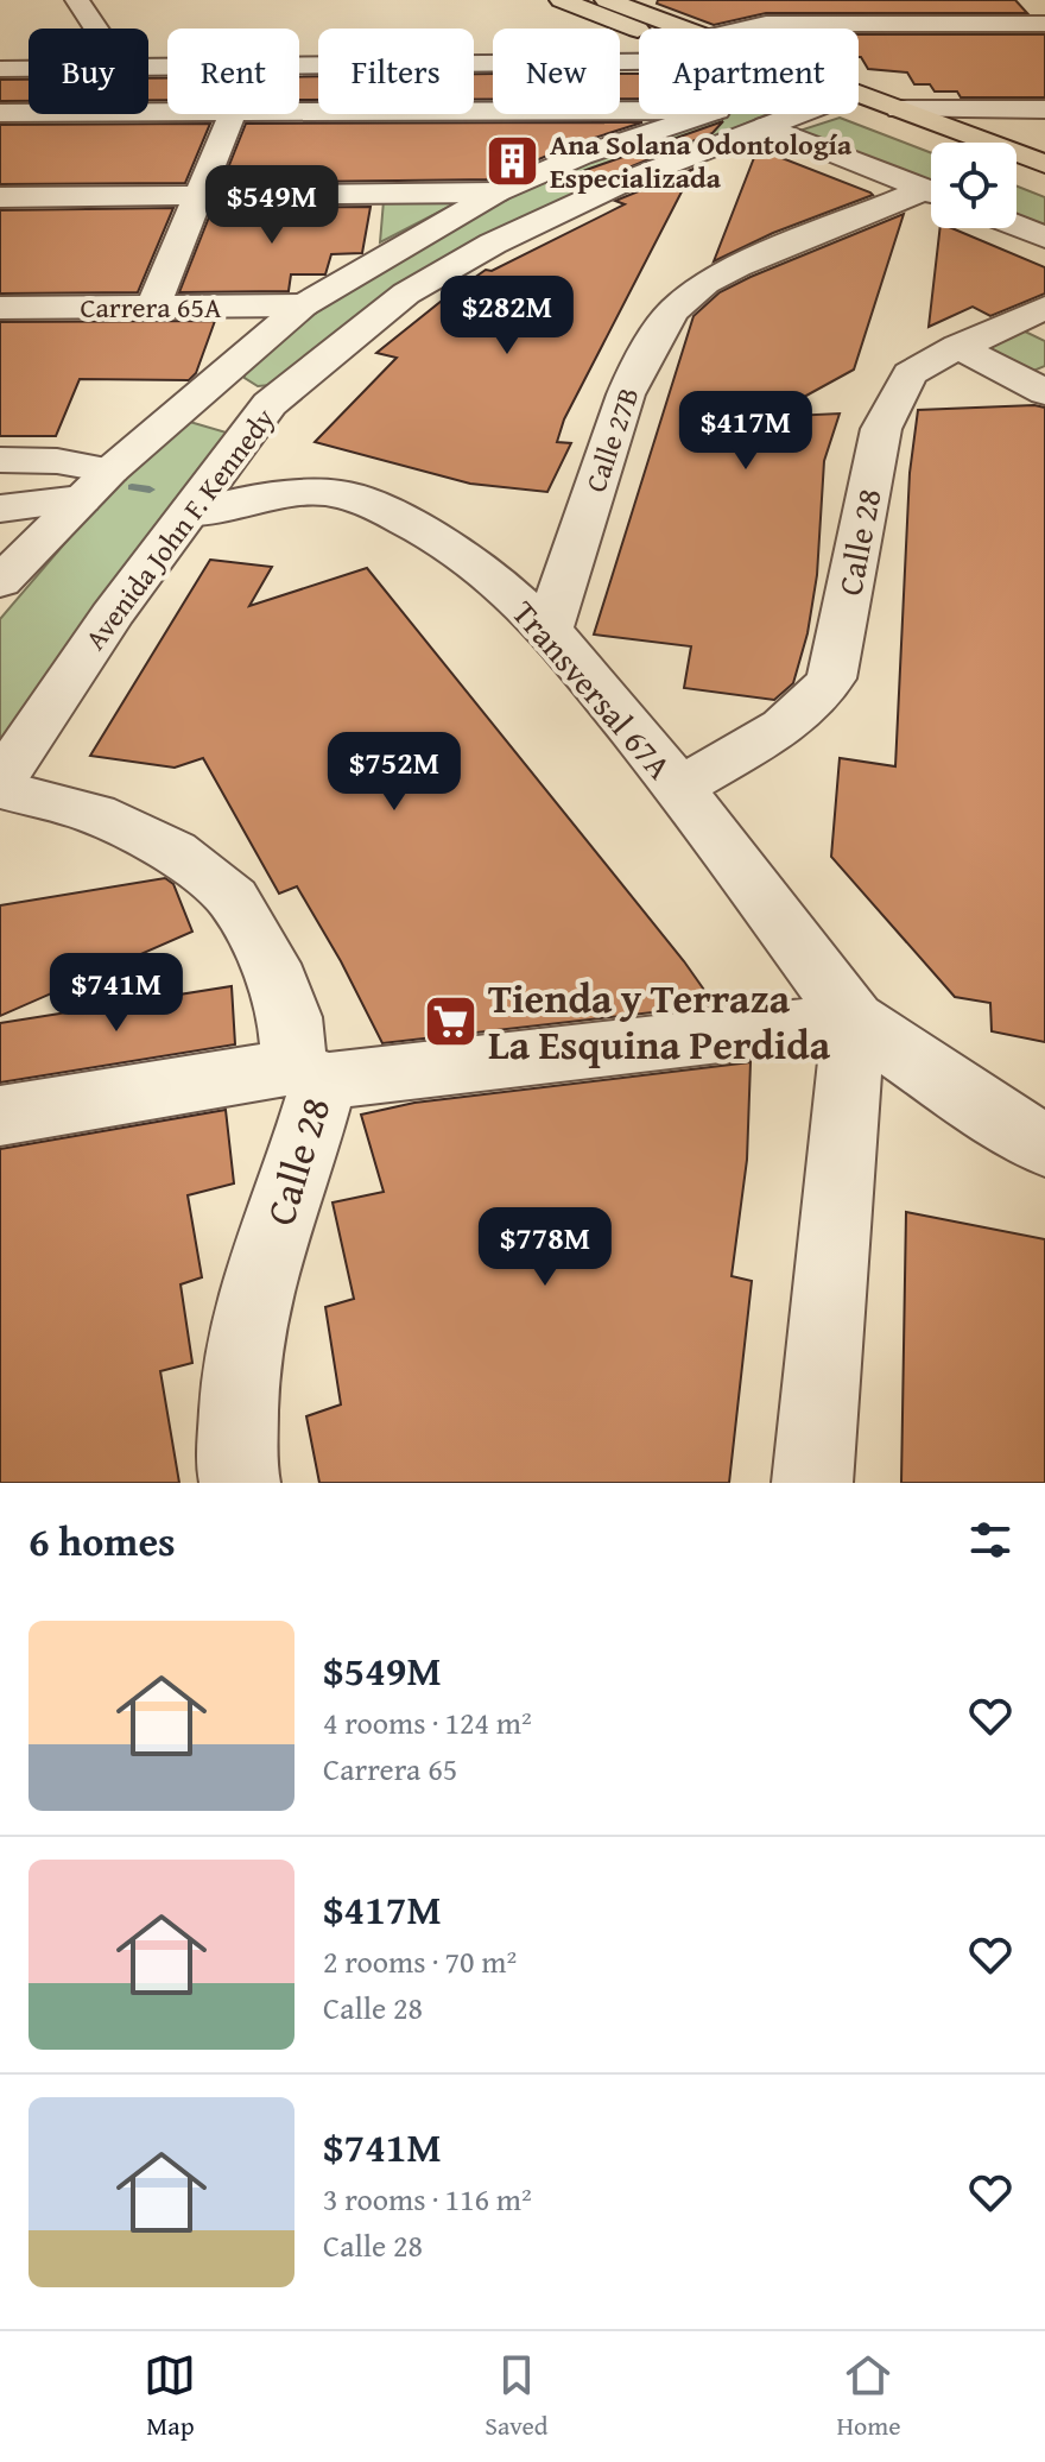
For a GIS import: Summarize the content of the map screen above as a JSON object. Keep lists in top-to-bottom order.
{
  "streets": {
    "street": [
      "Carrera 65A",
      "Calle 27B",
      "Avenida John F. Kennedy",
      "Calle 28",
      "Transversal 67A"
    ]
  },
  "crossings": [
    ["Carrera 65A", "Avenida John F. Kennedy"],
    ["Calle 27B", "Transversal 67A"],
    ["Avenida John F. Kennedy", "Transversal 67A"],
    ["Calle 28", "Transversal 67A"]
  ],
  "places": {
    "building": ["Ana Solana Odontología Especializada"],
    "supermarket": ["Tienda y Terraza La Esquina Perdida"]
  },
  "page": {
    "chip": [
      "Buy",
      "Rent",
      "Filters",
      "New",
      "Apartment"
    ],
    "price": [
      "$549M",
      "$282M",
      "$417M",
      "$752M",
      "$741M",
      "$778M"
    ],
    "heading": "6 homes",
    "list": [
      {
        "name": "$549M",
        "note": "4 rooms · 124 m² · Carrera 65"
      },
      {
        "name": "$417M",
        "note": "2 rooms · 70 m² · Calle 28"
      },
      {
        "name": "$741M",
        "note": "3 rooms · 116 m² · Calle 28"
      }
    ],
    "tabs": ["Map", "Saved", "Home"]
  }
}
